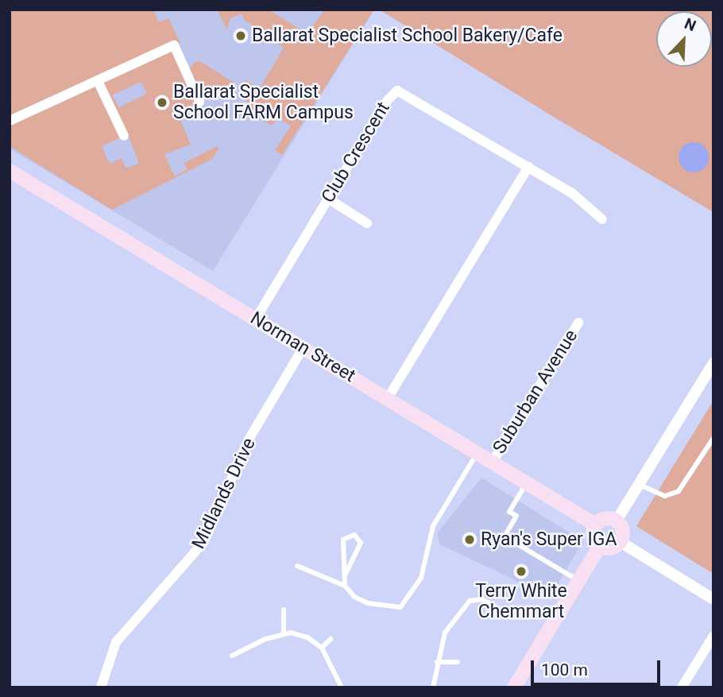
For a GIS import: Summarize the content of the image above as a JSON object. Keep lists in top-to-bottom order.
{
  "streets": {
    "main road": ["Norman Street"],
    "street": ["Club Crescent", "Suburban Avenue", "Midlands Drive"]
  },
  "crossings": [
    ["Club Crescent", "Norman Street"],
    ["Norman Street", "Suburban Avenue"],
    ["Norman Street", "Midlands Drive"]
  ],
  "places": [
    "Ballarat Specialist School Bakery/Cafe",
    "Ballarat Specialist School FARM Campus",
    "Ryan's Super IGA",
    "Terry White Chemmart"
  ],
  "scale_bar": "100 m",
  "north": "top right"
}
